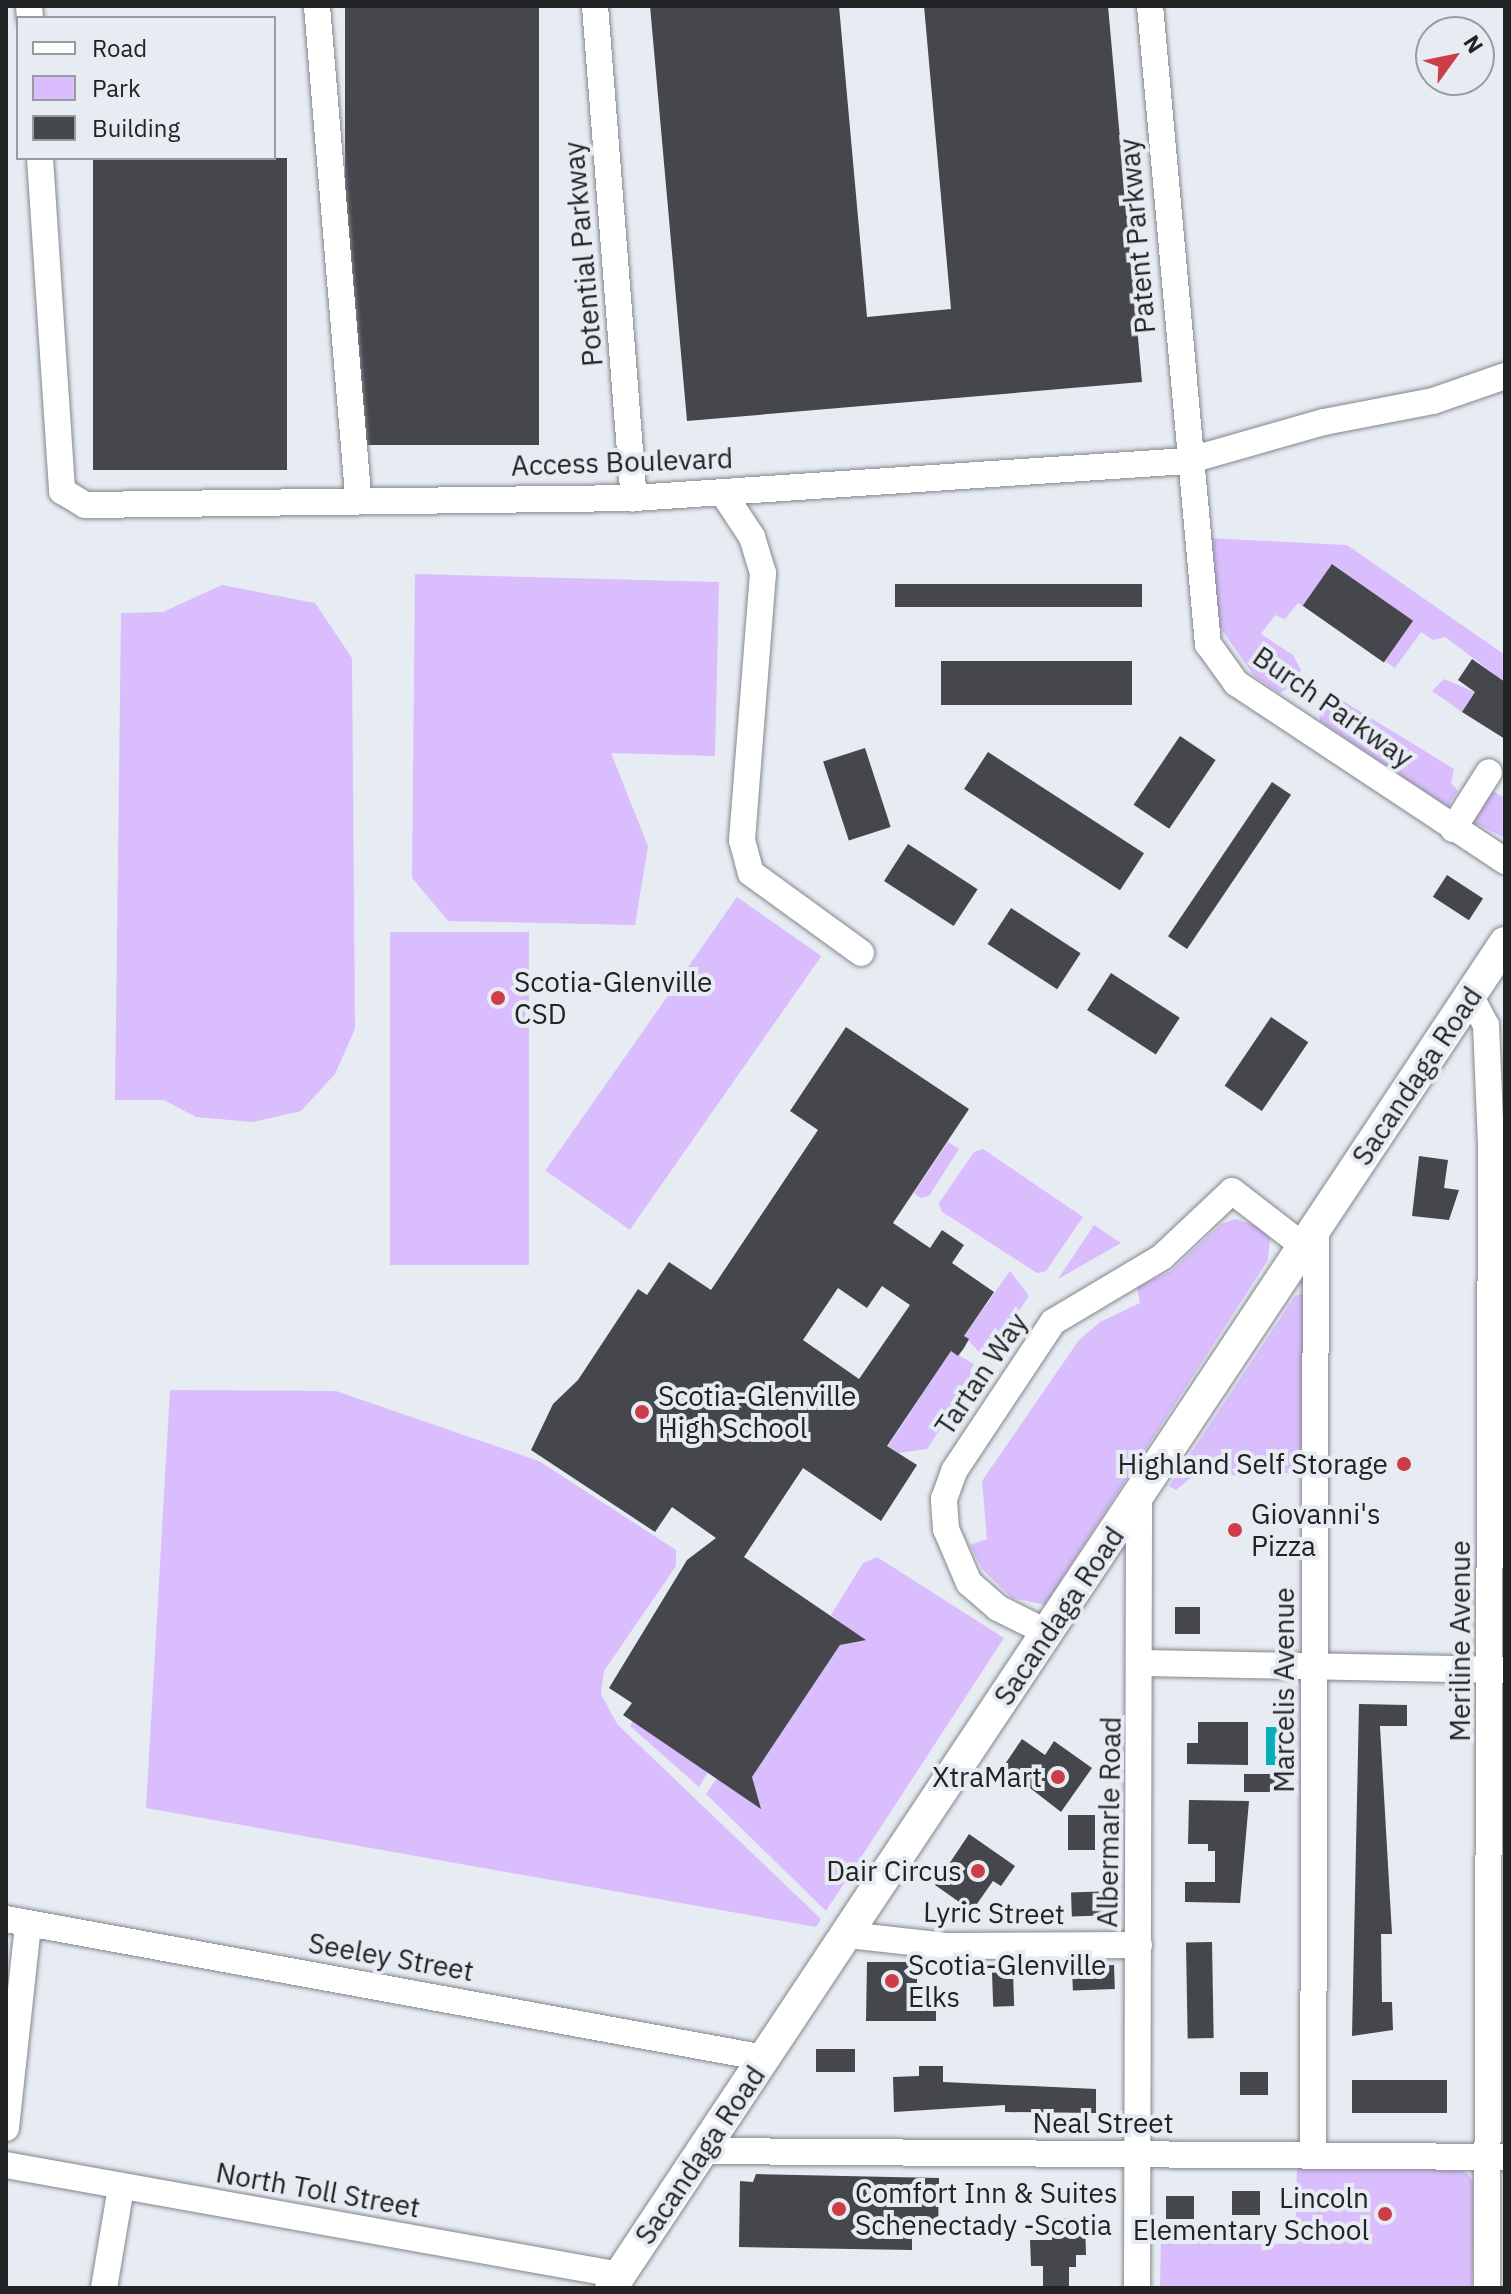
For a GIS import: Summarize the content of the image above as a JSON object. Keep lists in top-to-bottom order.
{
  "streets": {
    "main road": ["Sacandaga Road"],
    "street": [
      "Patent Parkway",
      "Potential Parkway",
      "Access Boulevard",
      "Burch Parkway",
      "Tartan Way",
      "Meriline Avenue",
      "Marcelis Avenue",
      "Albermarle Road",
      "Lyric Street",
      "Seeley Street",
      "Neal Street",
      "North Toll Street"
    ]
  },
  "crossings": [
    ["Patent Parkway", "Access Boulevard"],
    ["Patent Parkway", "Burch Parkway"],
    ["Potential Parkway", "Access Boulevard"],
    ["Access Boulevard", "Burch Parkway"],
    ["Sacandaga Road", "Tartan Way"],
    ["Sacandaga Road", "Meriline Avenue"],
    ["Sacandaga Road", "Marcelis Avenue"],
    ["Sacandaga Road", "Albermarle Road"],
    ["Sacandaga Road", "Lyric Street"],
    ["Sacandaga Road", "Seeley Street"],
    ["Sacandaga Road", "Neal Street"],
    ["Sacandaga Road", "North Toll Street"],
    ["Tartan Way", "Marcelis Avenue"],
    ["Meriline Avenue", "Neal Street"],
    ["Marcelis Avenue", "Neal Street"],
    ["Albermarle Road", "Lyric Street"],
    ["Albermarle Road", "Neal Street"]
  ],
  "places": [
    "Scotia-Glenville CSD",
    "Scotia-Glenville High School",
    "Highland Self Storage",
    "Giovanni's Pizza",
    "XtraMart",
    "Dair Circus",
    "Scotia-Glenville Elks",
    "Comfort Inn & Suites Schenectady -Scotia",
    "Lincoln Elementary School"
  ],
  "legend": ["Road", "Park", "Building"],
  "north": "top right"
}
